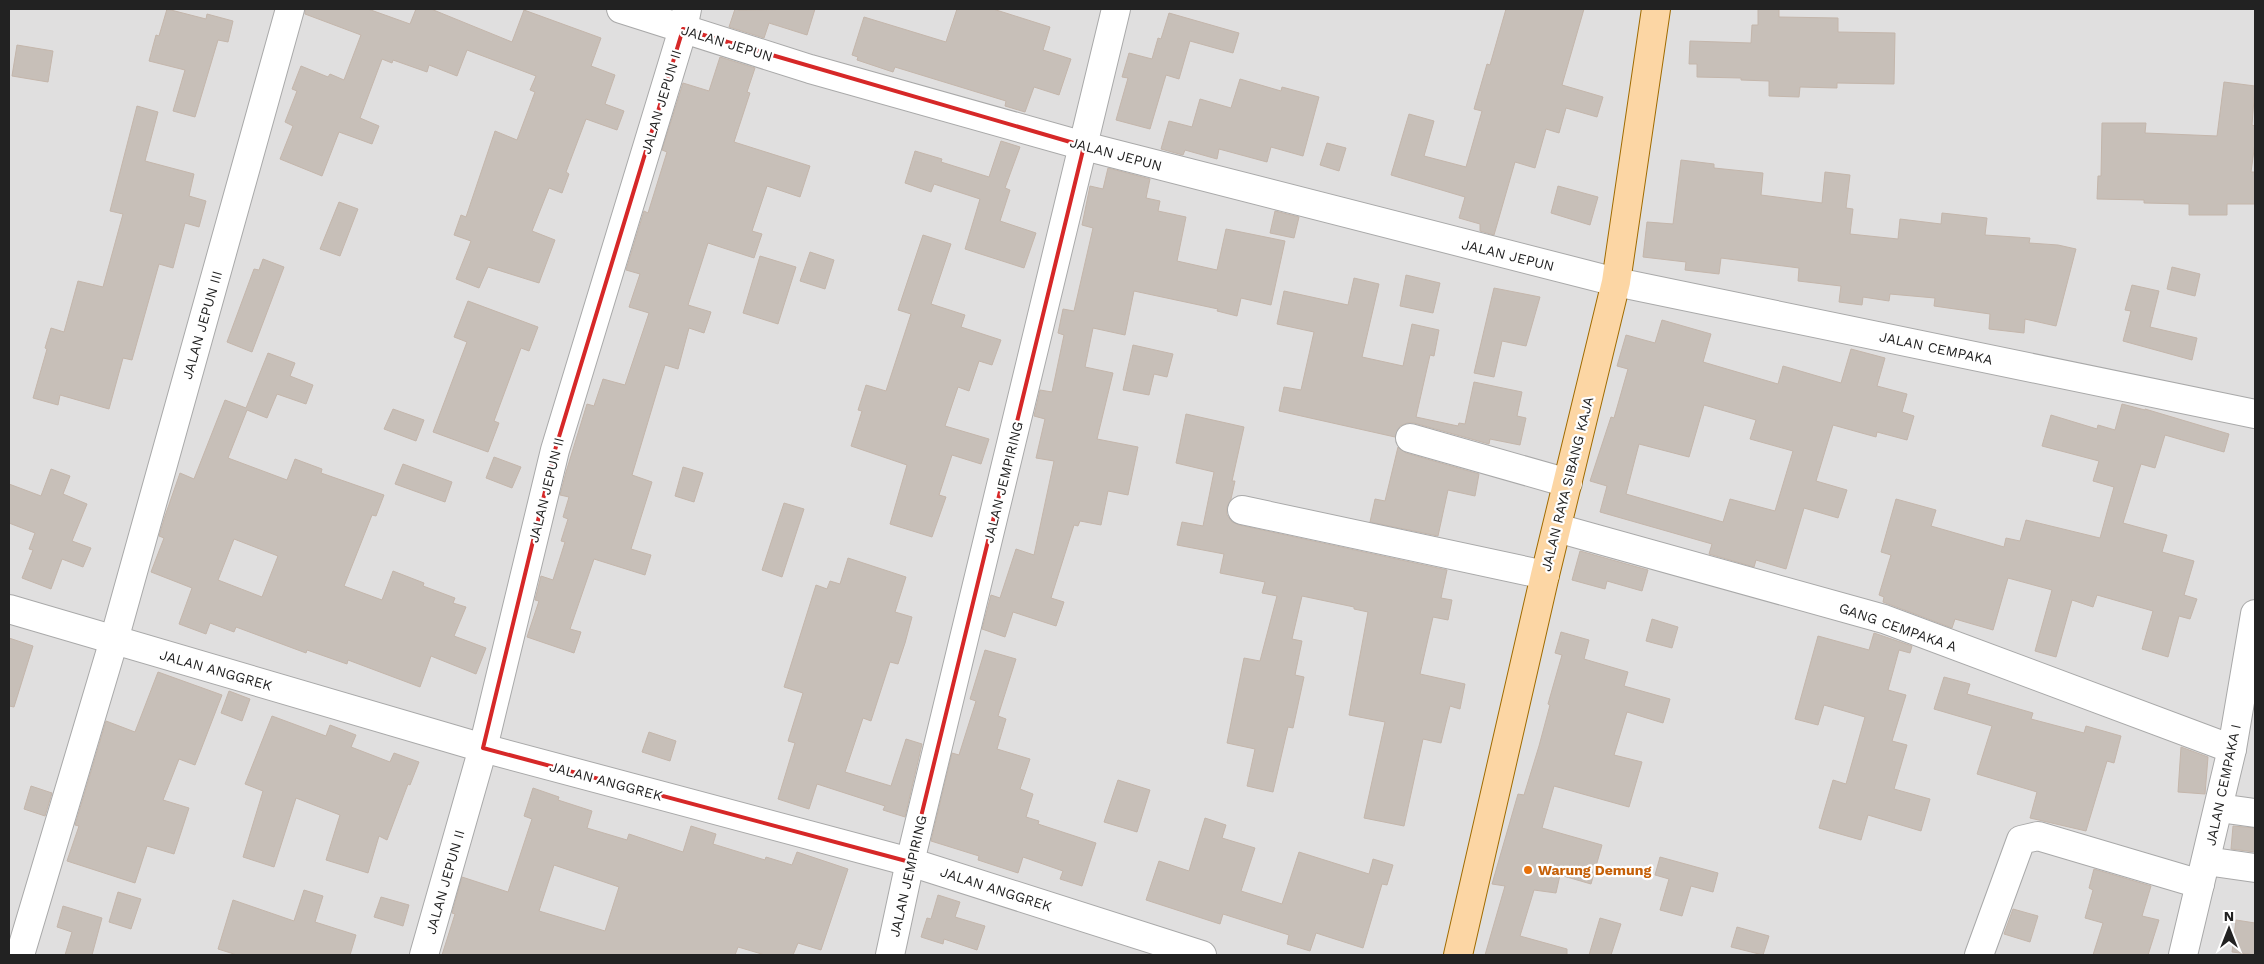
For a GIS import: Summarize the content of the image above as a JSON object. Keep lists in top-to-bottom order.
{
  "streets": {
    "main road": ["JALAN RAYA SIBANG KAJA"],
    "street": [
      "JALAN JEPUN",
      "JALAN JEPUN II",
      "JALAN JEPUN III",
      "JALAN CEMPAKA",
      "JALAN JEMPIRING",
      "GANG CEMPAKA A",
      "JALAN ANGGREK",
      "JALAN CEMPAKA I"
    ]
  },
  "crossings": [
    ["JALAN JEPUN", "JALAN JEPUN II"],
    ["JALAN JEPUN", "JALAN CEMPAKA"],
    ["JALAN JEPUN", "JALAN JEMPIRING"],
    ["JALAN JEPUN", "JALAN RAYA SIBANG KAJA"],
    ["JALAN JEPUN II", "JALAN ANGGREK"],
    ["JALAN JEPUN III", "JALAN ANGGREK"],
    ["JALAN CEMPAKA", "JALAN RAYA SIBANG KAJA"],
    ["JALAN JEMPIRING", "JALAN ANGGREK"],
    ["JALAN RAYA SIBANG KAJA", "GANG CEMPAKA A"],
    ["GANG CEMPAKA A", "JALAN CEMPAKA I"]
  ],
  "places": ["Warung Demung"],
  "north": "top"
}
